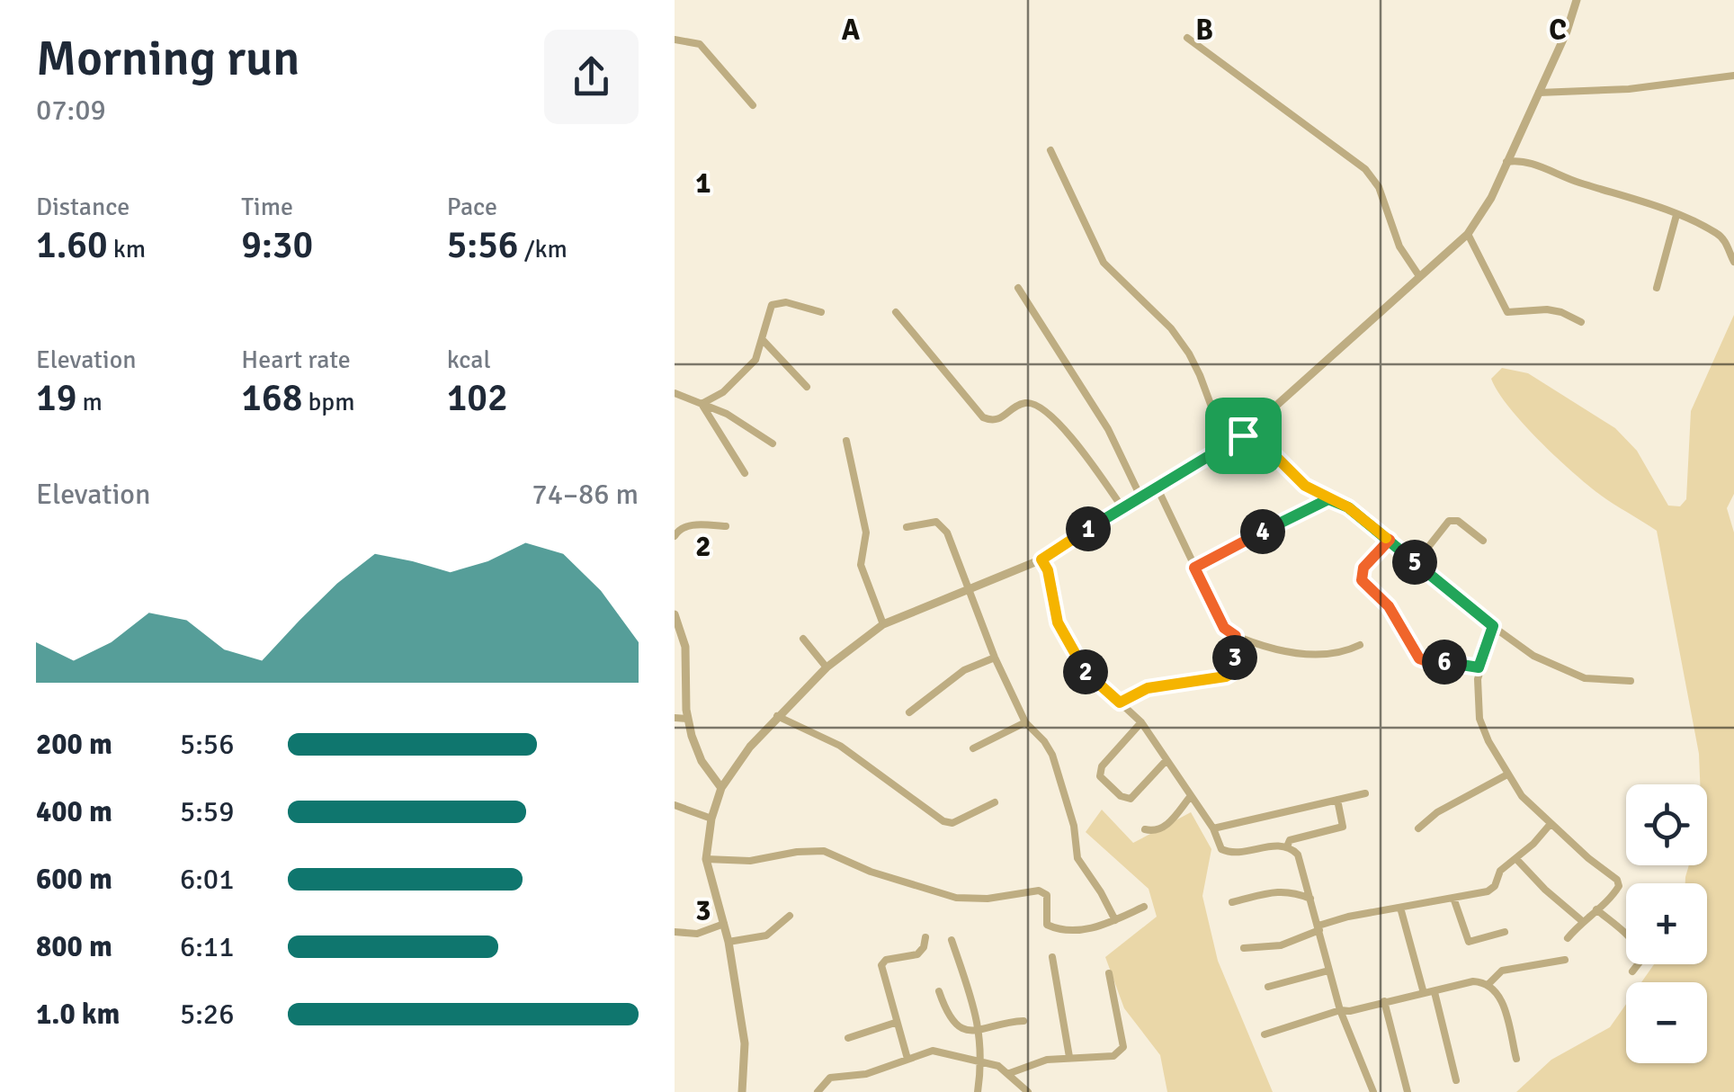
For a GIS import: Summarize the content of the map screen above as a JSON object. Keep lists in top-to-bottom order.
{
  "page": {
    "heading": ["Morning run", "07:09"],
    "stats": [
      ["Distance", "1.60 km"],
      ["Time", "9:30"],
      ["Pace", "5:56 /km"],
      ["Elevation", "19 m"],
      ["Heart rate", "168 bpm"],
      ["kcal", "102"]
    ],
    "chart": ["Elevation", "74–86 m"],
    "pins": [
      "1",
      "4",
      "5",
      "3",
      "6",
      "2"
    ],
    "list": [
      {
        "name": "200 m",
        "note": "5:56"
      },
      {
        "name": "400 m",
        "note": "5:59"
      },
      {
        "name": "600 m",
        "note": "6:01"
      },
      {
        "name": "800 m",
        "note": "6:11"
      },
      {
        "name": "1.0 km",
        "note": "5:26"
      }
    ],
    "map_buttons": ["+", "−"]
  },
  "grid": {
    "columns": ["A", "B", "C"],
    "rows": ["1", "2", "3"]
  }
}
